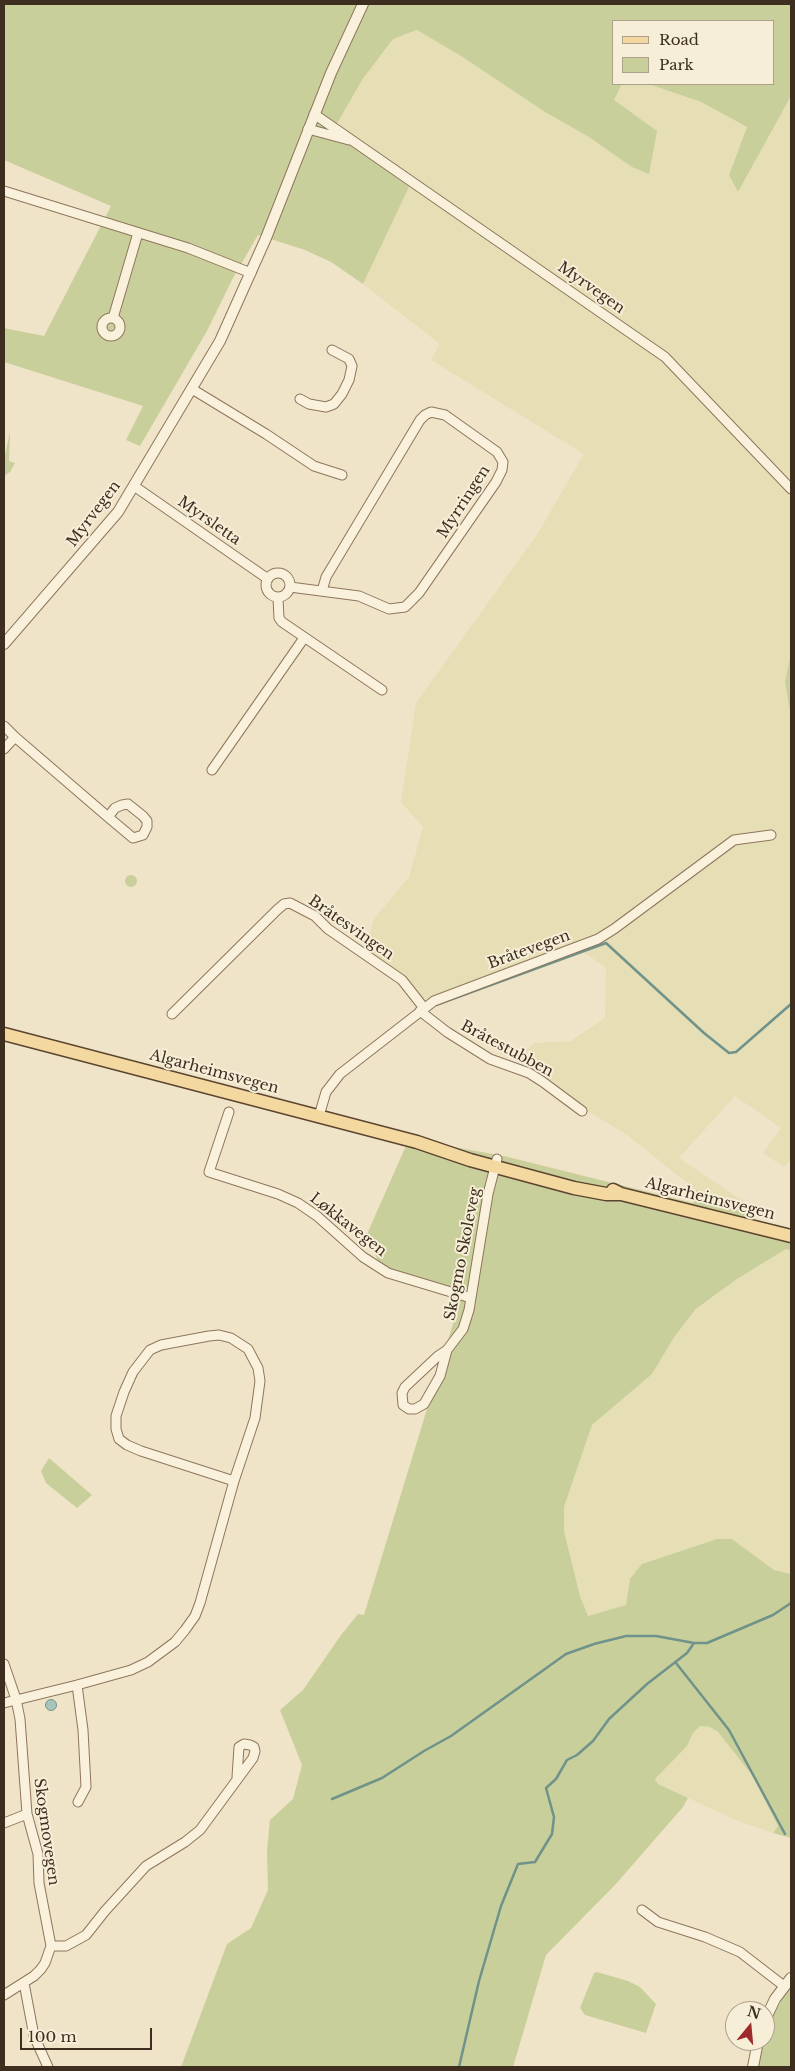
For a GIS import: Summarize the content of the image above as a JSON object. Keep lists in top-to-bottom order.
{
  "streets": {
    "main road": ["Algarheimsvegen"],
    "street": [
      "Myrvegen",
      "Myrringen",
      "Myrsletta",
      "Bråtesvingen",
      "Bråtevegen",
      "Bråtestubben",
      "Løkkavegen",
      "Skogmo Skoleveg",
      "Skogmovegen"
    ]
  },
  "crossings": [
    ["Myrvegen", "Myrsletta"],
    ["Myrringen", "Myrsletta"],
    ["Bråtesvingen", "Bråtevegen"],
    ["Bråtesvingen", "Bråtestubben"],
    ["Bråtevegen", "Bråtestubben"],
    ["Bråtevegen", "Algarheimsvegen"],
    ["Algarheimsvegen", "Skogmo Skoleveg"],
    ["Løkkavegen", "Skogmo Skoleveg"]
  ],
  "legend": ["Road", "Park"],
  "scale_bar": "100 m",
  "north": "top"
}
